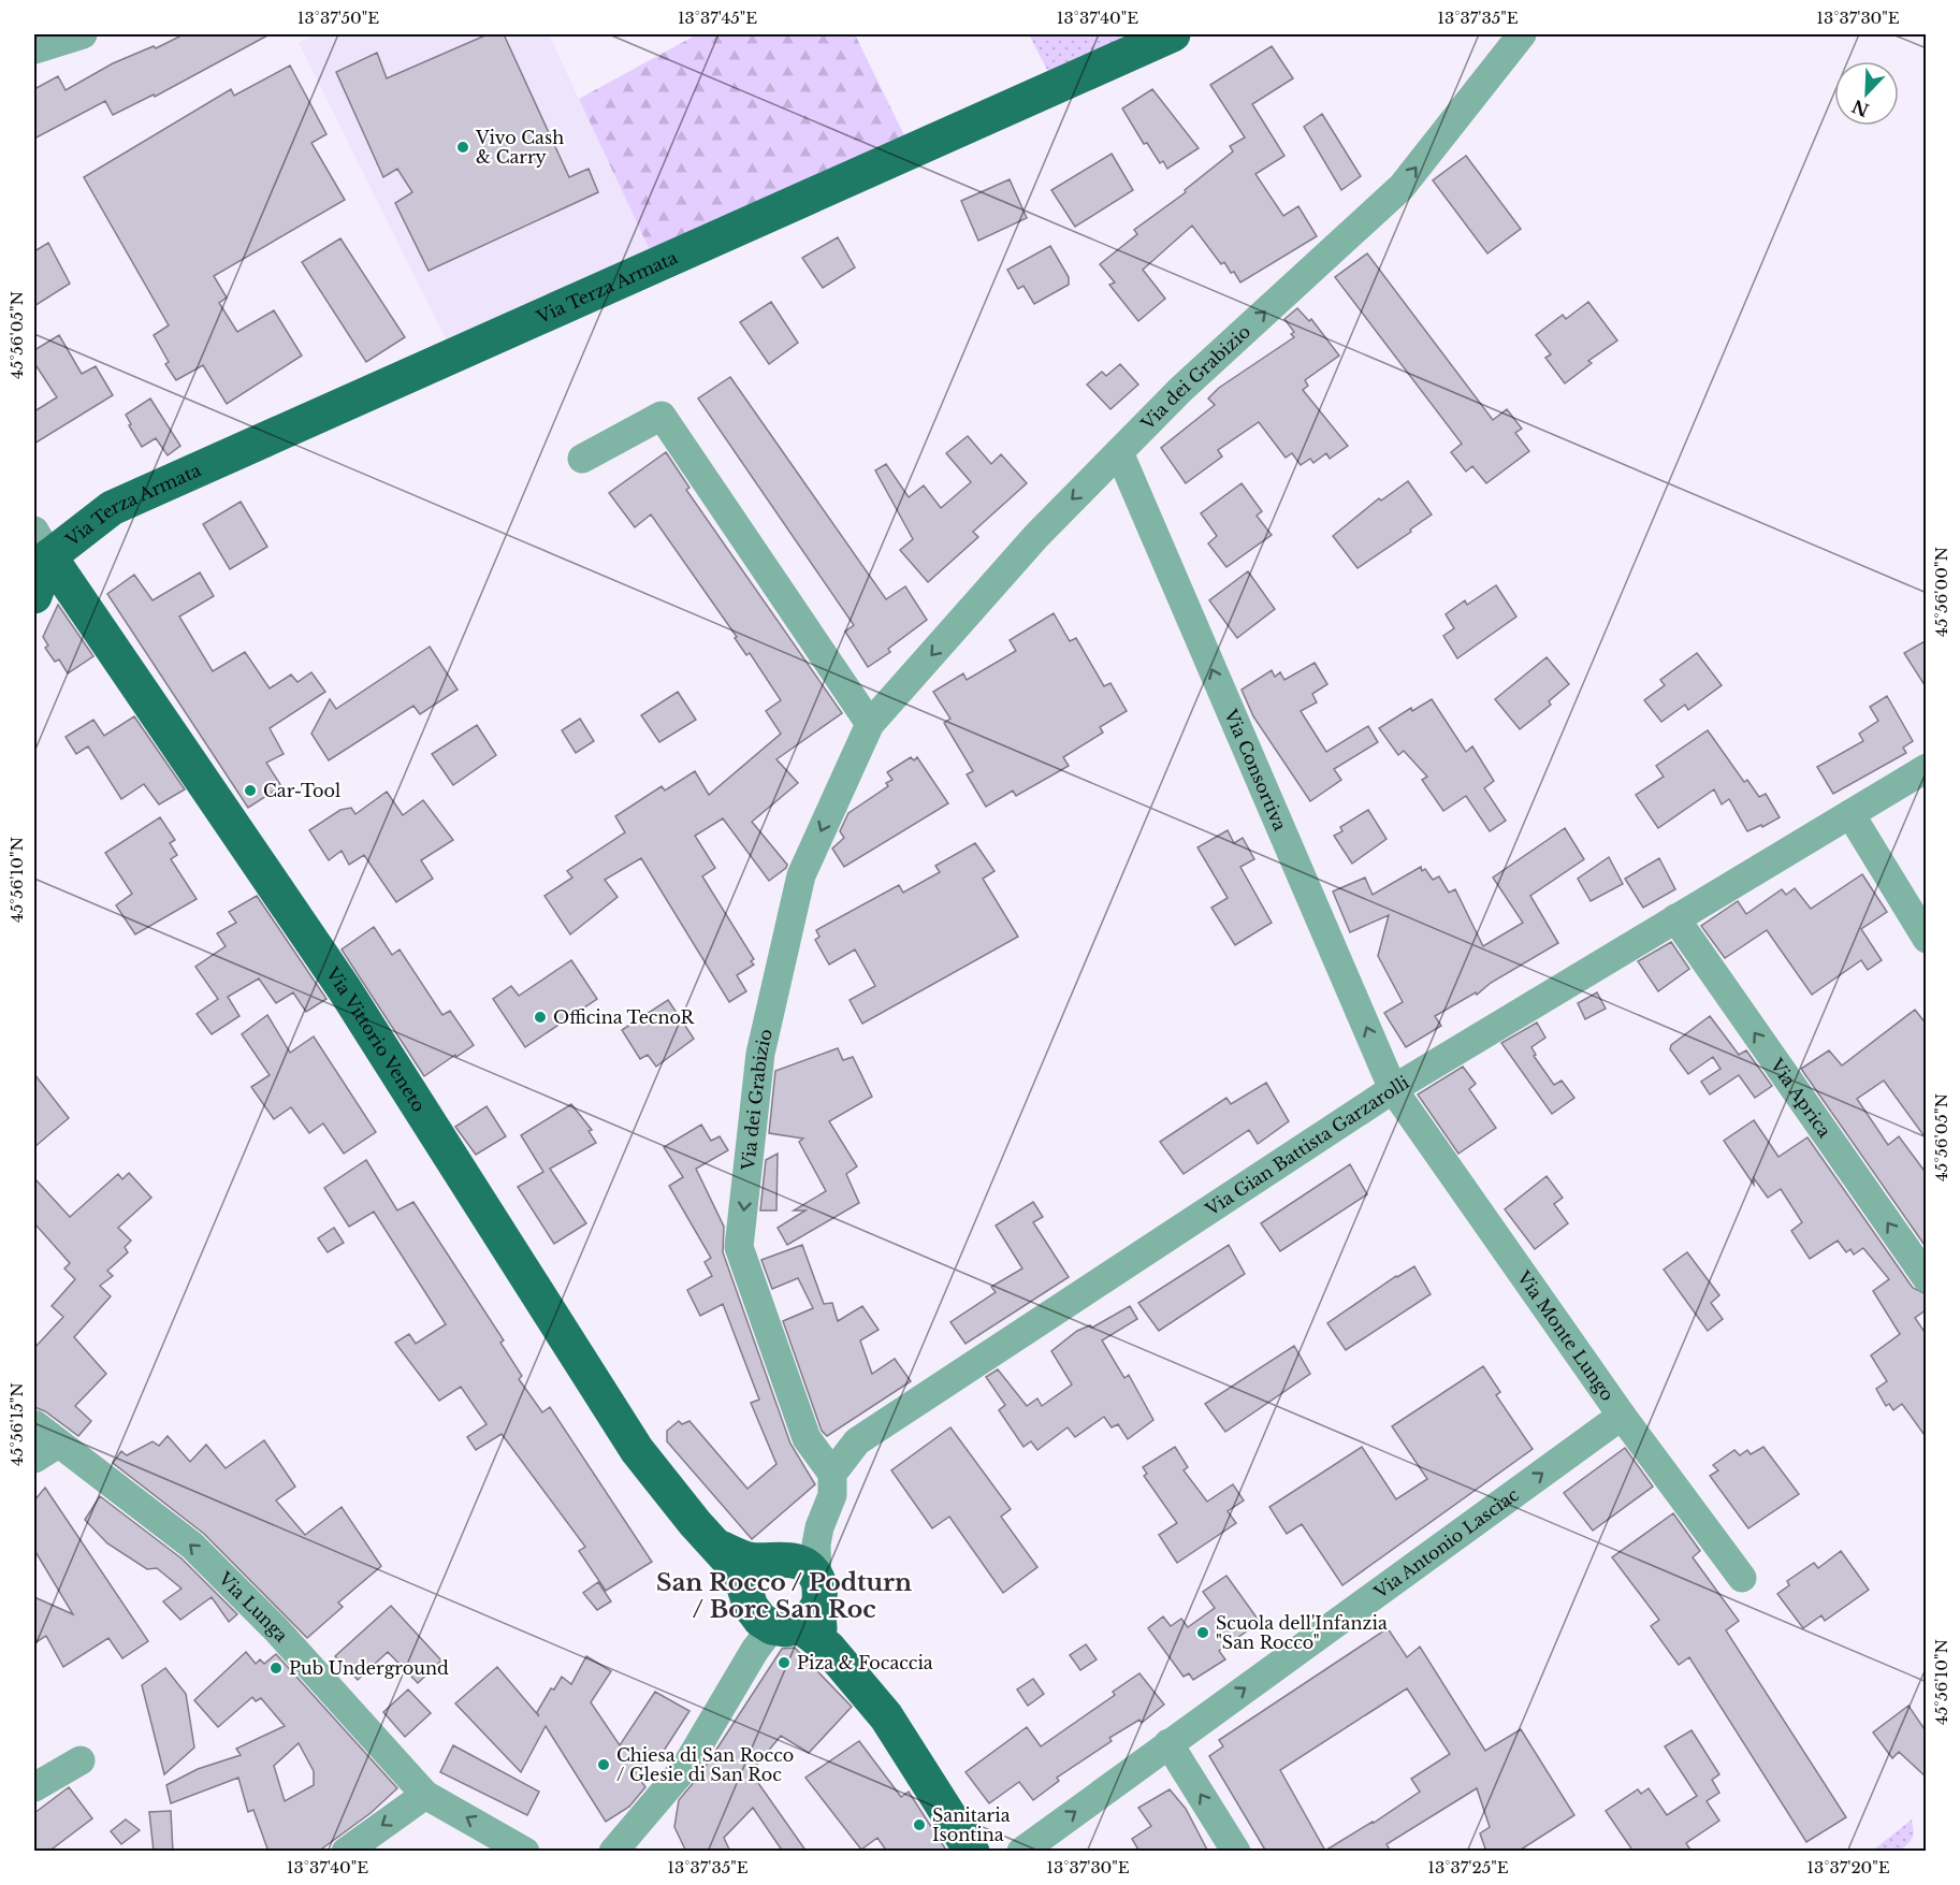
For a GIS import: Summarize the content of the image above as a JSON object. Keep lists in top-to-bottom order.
{
  "streets": {
    "main road": ["Via Terza Armata", "Via Vittorio Veneto"],
    "street": [
      "Via dei Grabizio",
      "Via Consortiva",
      "Via Aprica",
      "Via Gian Battista Garzarolli",
      "Via Monte Lungo",
      "Via Antonio Lasciac",
      "Via Lunga"
    ]
  },
  "crossings": [
    ["Via Terza Armata", "Via Vittorio Veneto"],
    ["Via dei Grabizio", "Via Consortiva"],
    ["Via dei Grabizio", "Via Gian Battista Garzarolli"],
    ["Via Consortiva", "Via Gian Battista Garzarolli"],
    ["Via Consortiva", "Via Monte Lungo"],
    ["Via Aprica", "Via Gian Battista Garzarolli"],
    ["Via Gian Battista Garzarolli", "Via Monte Lungo"],
    ["Via Monte Lungo", "Via Antonio Lasciac"]
  ],
  "one_way": ["Via Consortiva", "Via Antonio Lasciac", "Via Lunga"],
  "districts": ["San Rocco / Podturn / Borc San Roc"],
  "places": [
    "Vivo Cash & Carry",
    "Car-Tool",
    "Officina TecnoR",
    "Scuola dell'Infanzia \"San Rocco\"",
    "Piza & Focaccia",
    "Pub Underground",
    "Chiesa di San Rocco / Glesie di San Roc",
    "Sanitaria Isontina"
  ],
  "north": "bottom left",
  "coordinates": [
    "13°37'50\"E",
    "13°37'45\"E",
    "13°37'40\"E",
    "13°37'35\"E",
    "13°37'30\"E",
    "45°56'05\"N",
    "45°56'00\"N",
    "45°56'10\"N",
    "45°56'15\"N",
    "13°37'25\"E",
    "13°37'20\"E"
  ]
}
